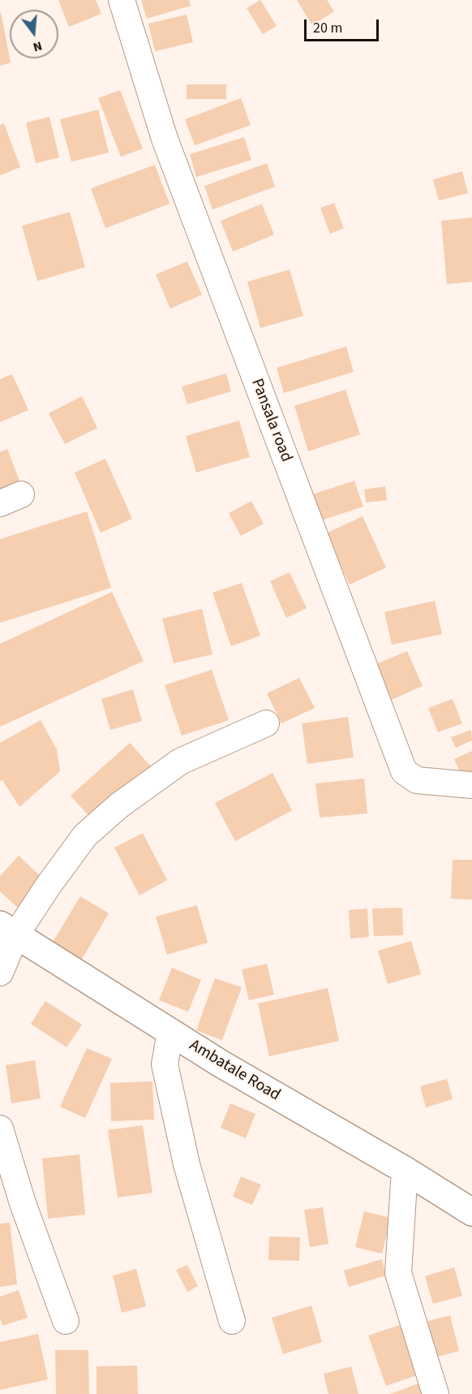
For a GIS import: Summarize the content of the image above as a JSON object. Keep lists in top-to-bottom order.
{
  "streets": {
    "main road": ["Ambatale Road"],
    "street": ["Pansala road"]
  },
  "scale_bar": "20 m",
  "north": "bottom"
}
